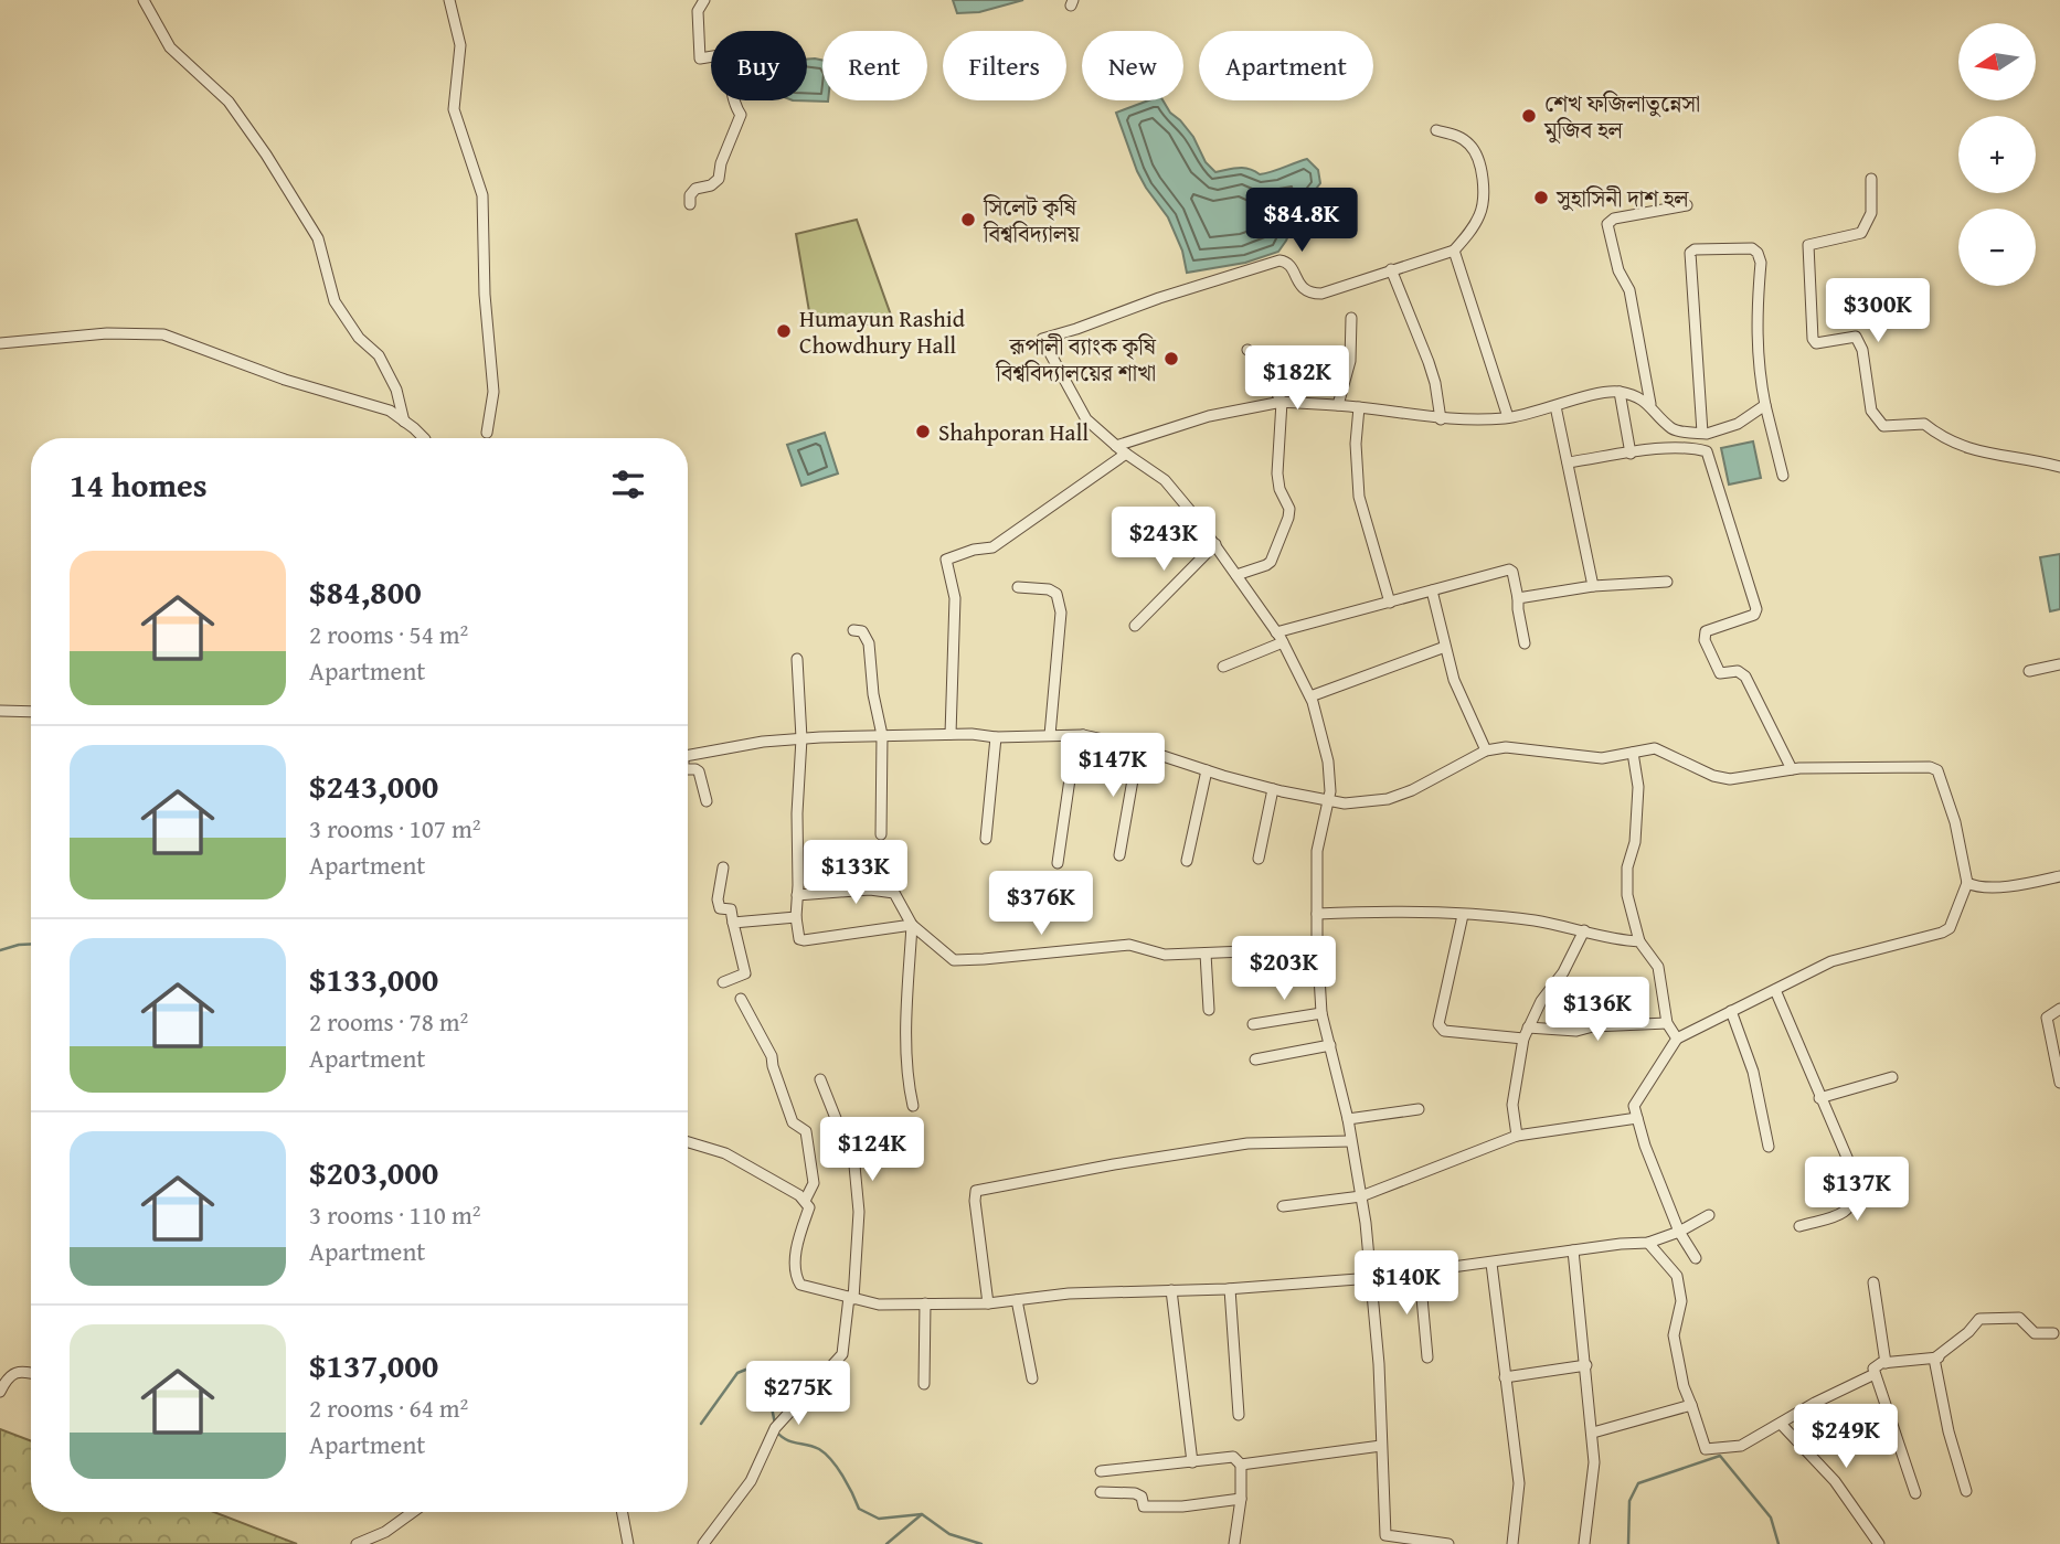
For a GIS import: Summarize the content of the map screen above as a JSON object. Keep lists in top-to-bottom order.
{
  "places": [
    "শেখ ফজিলাতুন্নেসা মুজিব হল",
    "সুহাসিনী দাশ হল",
    "সিলেট কৃষি বিশ্ববিদ্যালয়",
    "Humayun Rashid Chowdhury Hall",
    "রূপালী ব্যাংক কৃষি বিশ্ববিদ্যালয়ের শাখা",
    "Shahporan Hall"
  ],
  "north": "left",
  "page": {
    "map_buttons": ["+", "−"],
    "chip": [
      "Buy",
      "Rent",
      "Filters",
      "New",
      "Apartment"
    ],
    "price": [
      "$84.8K",
      "$300K",
      "$182K",
      "$243K",
      "$147K",
      "$133K",
      "$376K",
      "$203K",
      "$136K",
      "$124K",
      "$137K",
      "$140K",
      "$275K",
      "$249K"
    ],
    "heading": "14 homes",
    "list": [
      {
        "name": "$84,800",
        "note": "2 rooms · 54 m² · Apartment"
      },
      {
        "name": "$243,000",
        "note": "3 rooms · 107 m² · Apartment"
      },
      {
        "name": "$133,000",
        "note": "2 rooms · 78 m² · Apartment"
      },
      {
        "name": "$203,000",
        "note": "3 rooms · 110 m² · Apartment"
      },
      {
        "name": "$137,000",
        "note": "2 rooms · 64 m² · Apartment"
      }
    ]
  }
}
